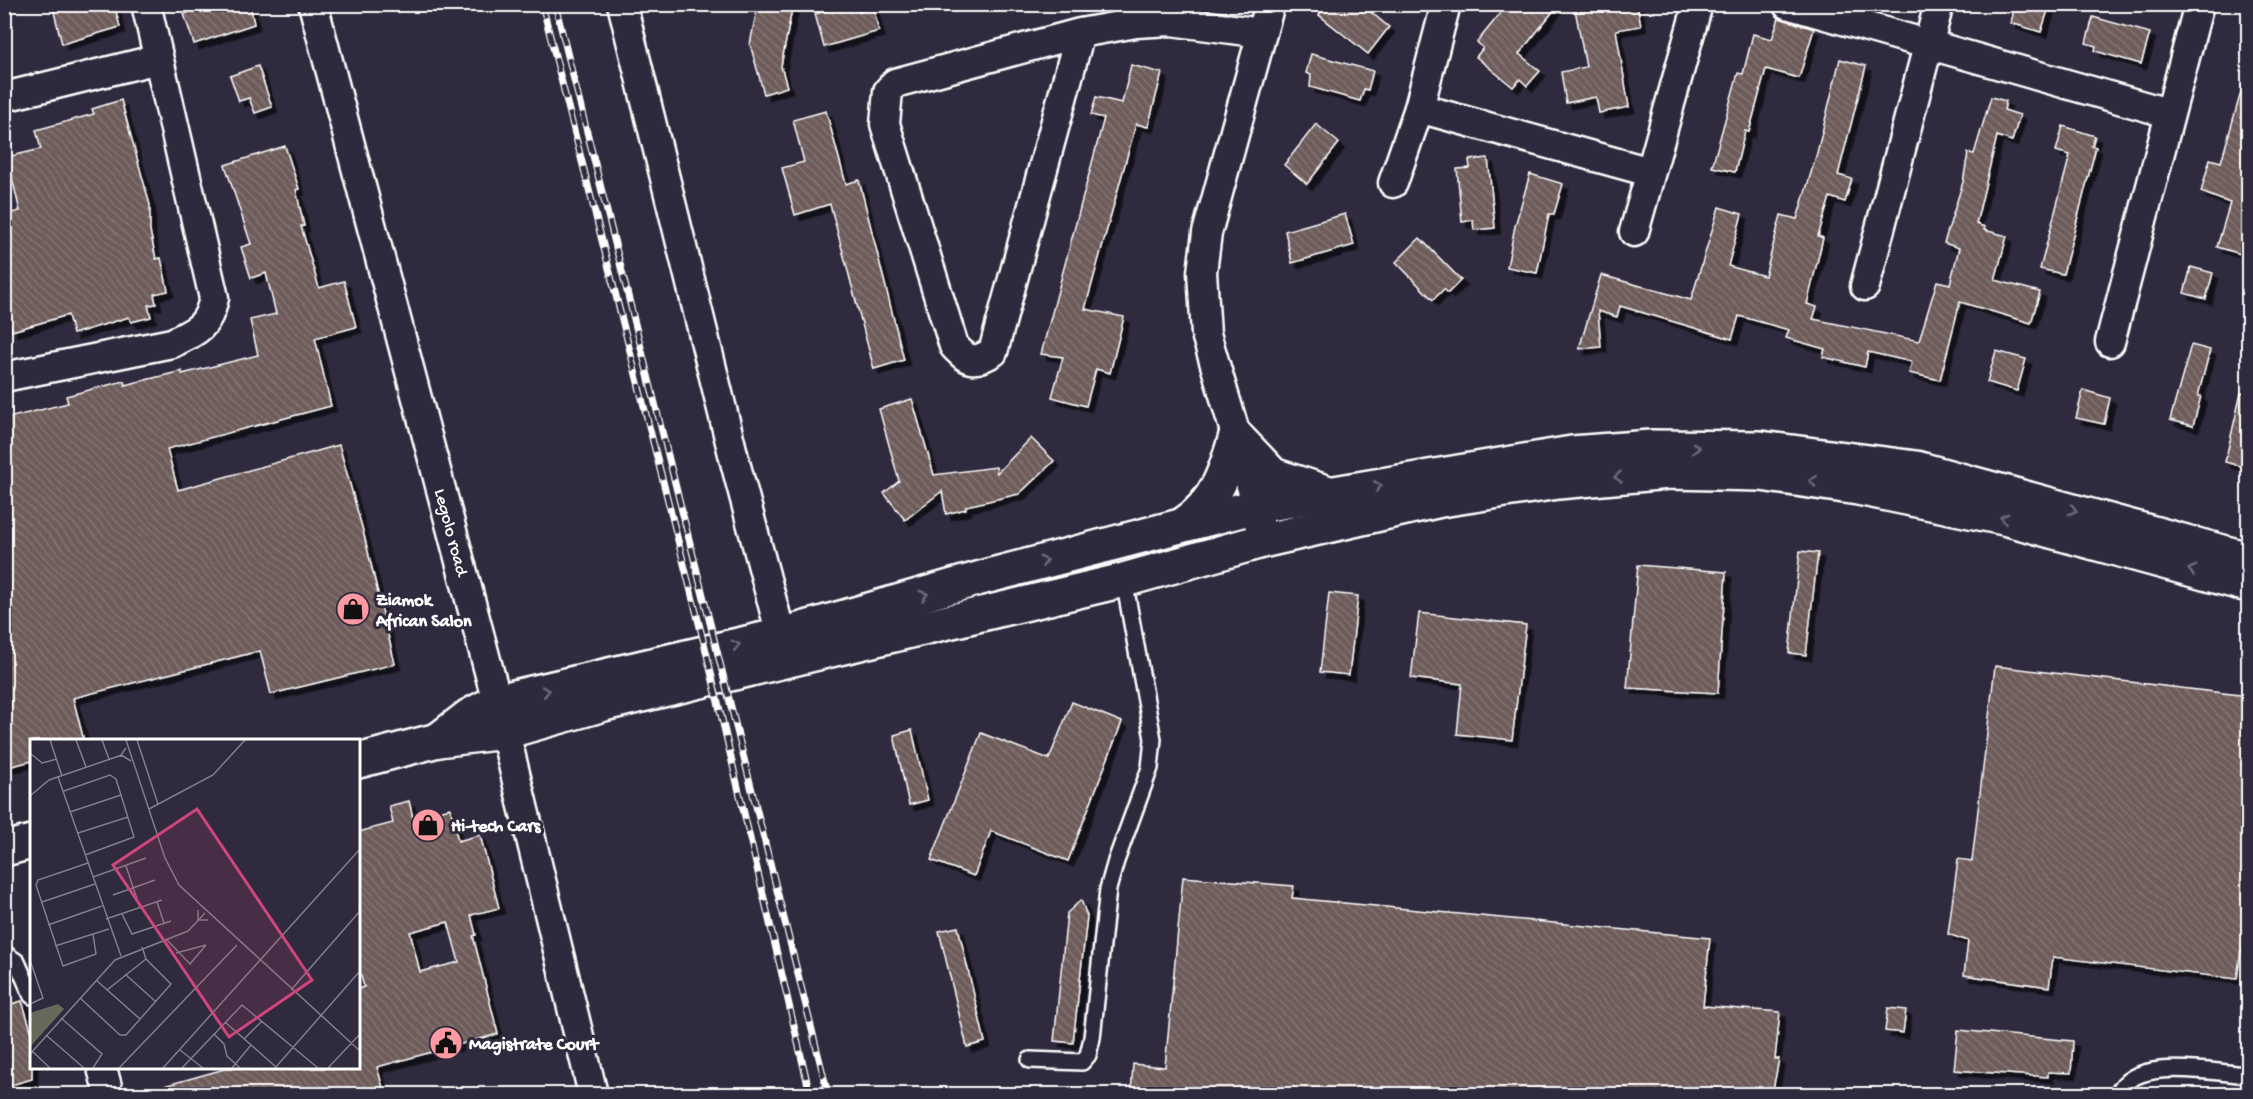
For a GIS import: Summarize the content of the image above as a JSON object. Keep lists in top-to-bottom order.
{
  "streets": {
    "street": ["Legolo road"]
  },
  "places": {
    "shop": ["Ziamok African Salon", "Hi-tech Cars"],
    "public building": ["Magistrate Court"]
  }
}
